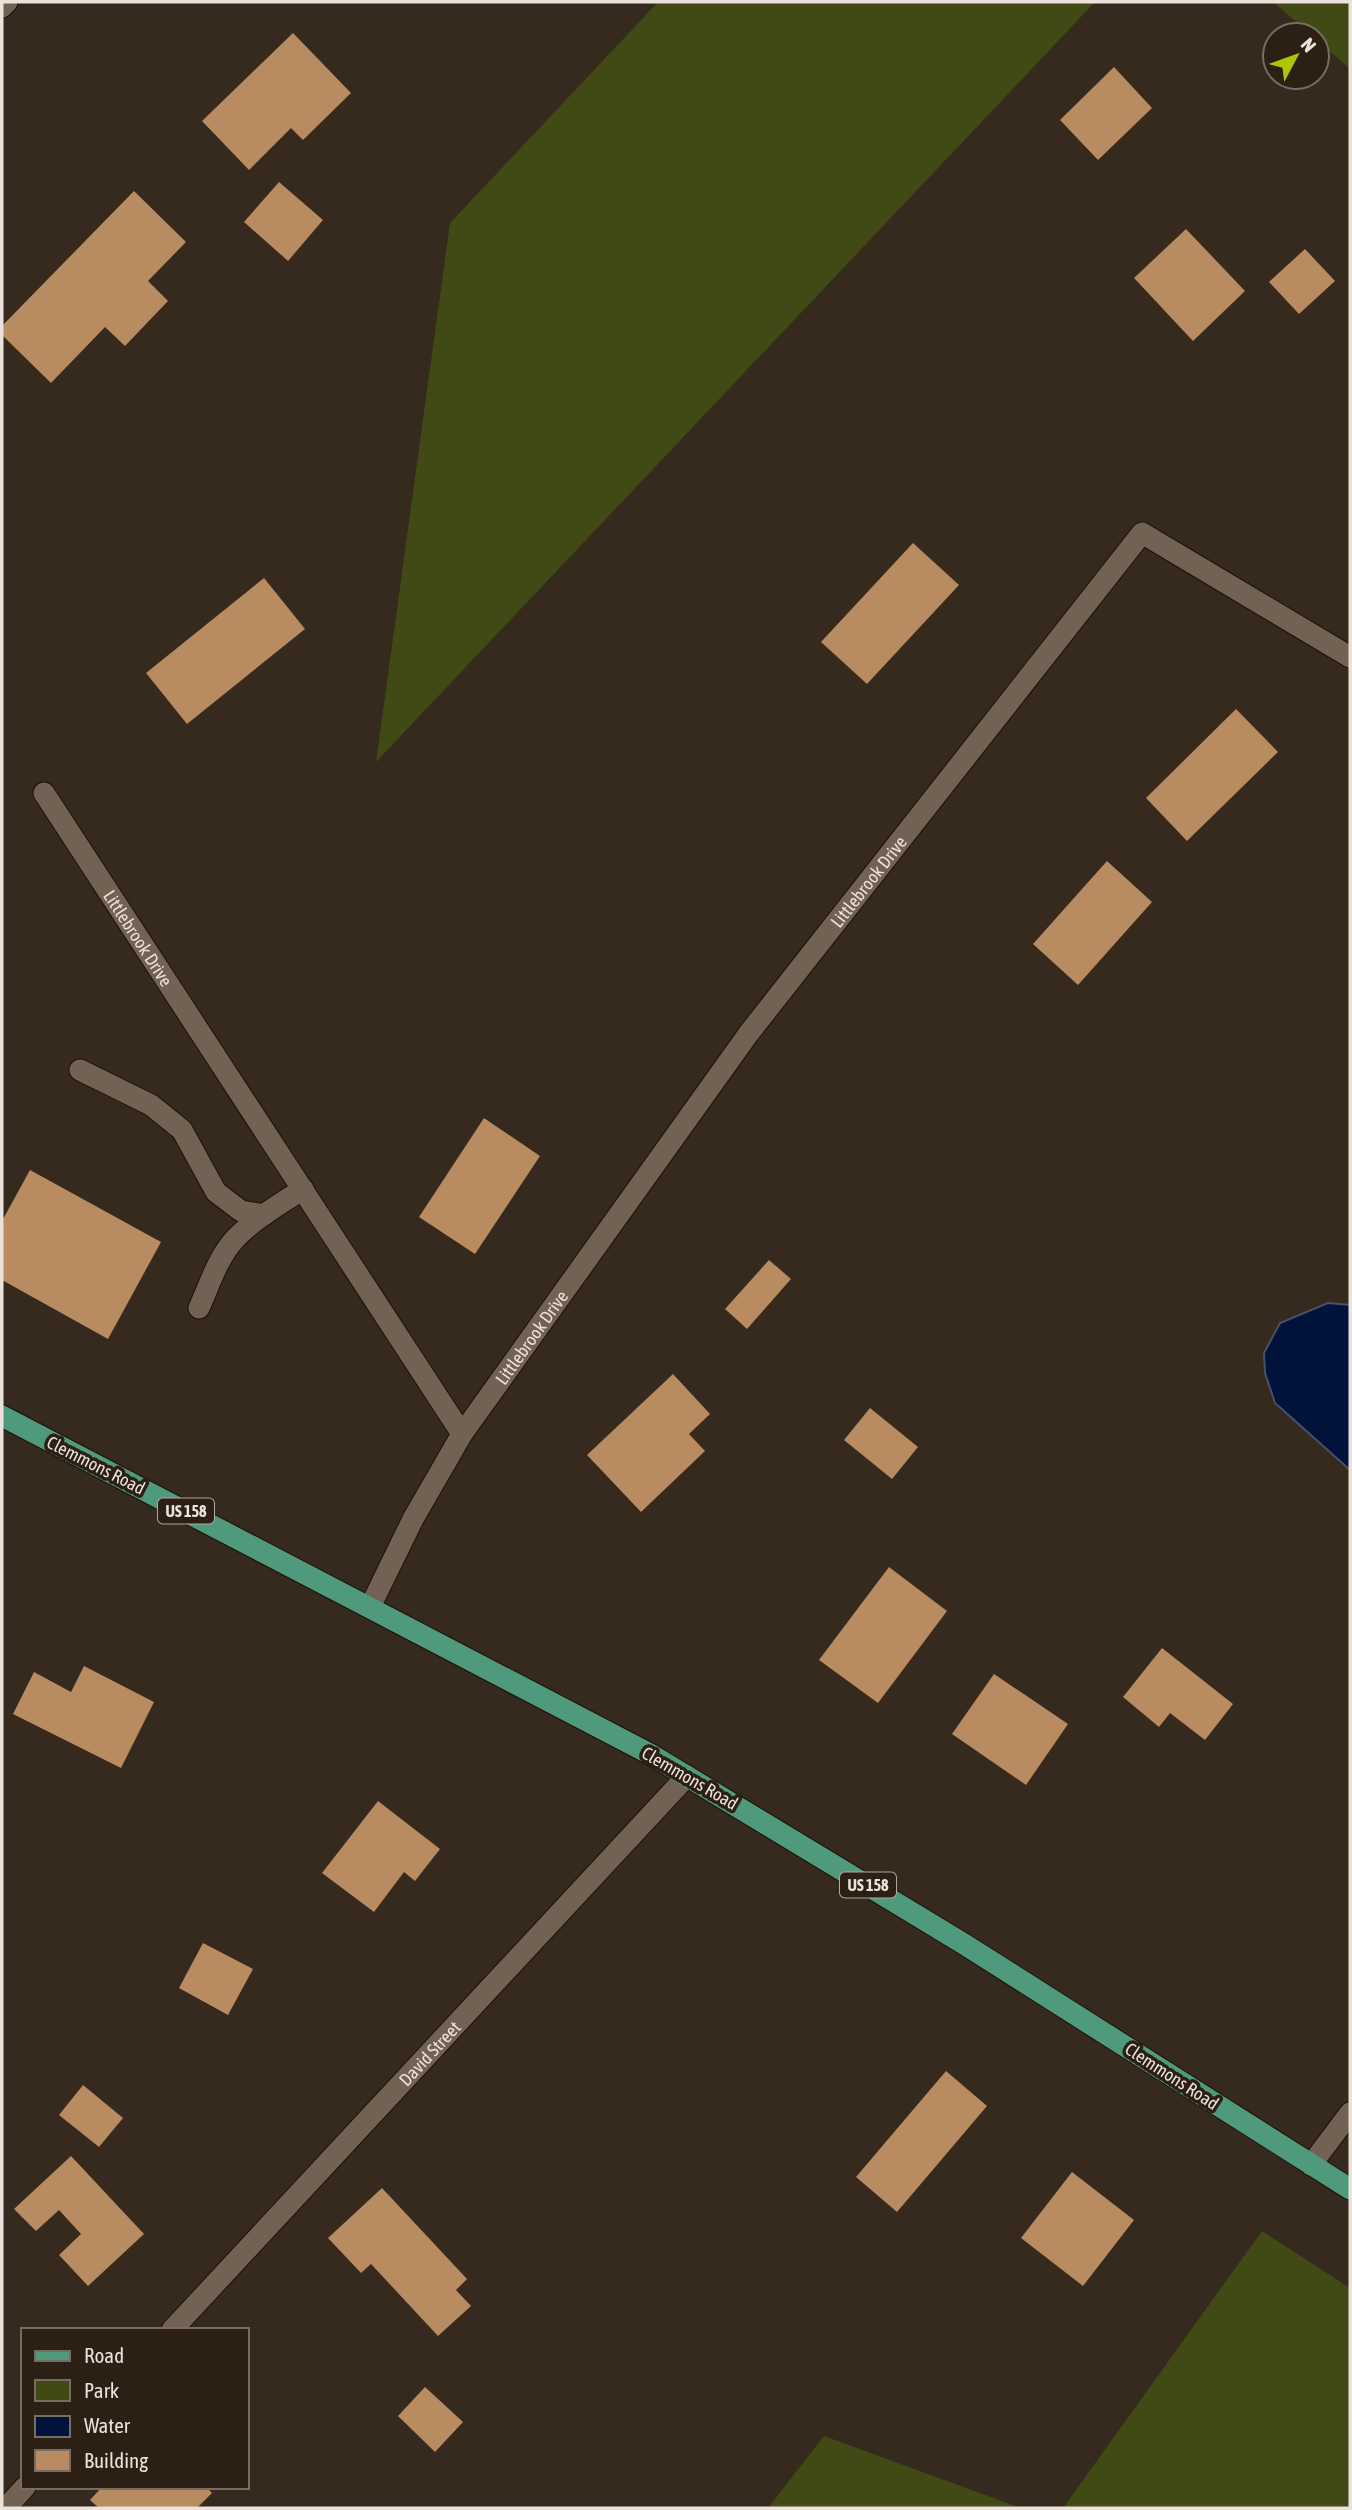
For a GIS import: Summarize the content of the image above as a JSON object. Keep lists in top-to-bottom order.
{
  "streets": {
    "main road": ["Clemmons Road", "US 158"],
    "street": ["Littlebrook Drive", "David Street"]
  },
  "crossings": [
    ["Littlebrook Drive", "Clemmons Road"],
    ["Clemmons Road", "David Street"]
  ],
  "legend": [
    "Road",
    "Park",
    "Water",
    "Building"
  ],
  "north": "top right"
}
